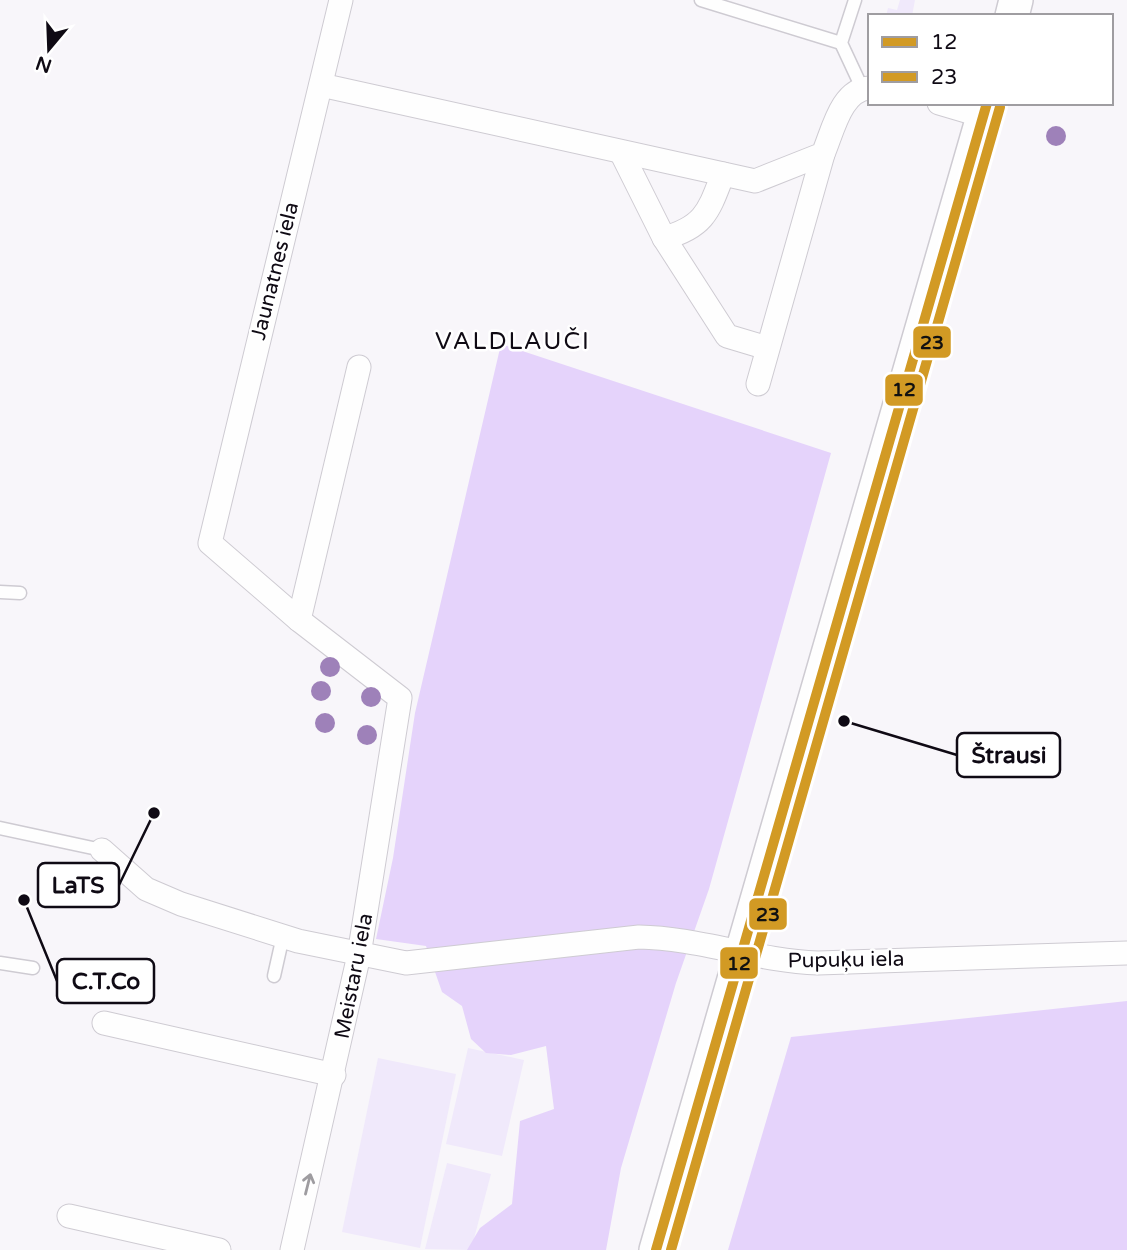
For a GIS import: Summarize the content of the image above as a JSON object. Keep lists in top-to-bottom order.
{
  "streets": {
    "street": ["Jaunatnes iela", "Pupuķu iela", "Meistaru iela"]
  },
  "crossings": [
    ["Jaunatnes iela", "Meistaru iela"],
    ["Pupuķu iela", "Meistaru iela"]
  ],
  "districts": ["VALDLAUČI"],
  "places": ["Štrausi", "LaTS", "C.T.Co"],
  "lines": ["transit line 12", "transit line 23"],
  "legend": ["12", "23"],
  "north": "bottom"
}
